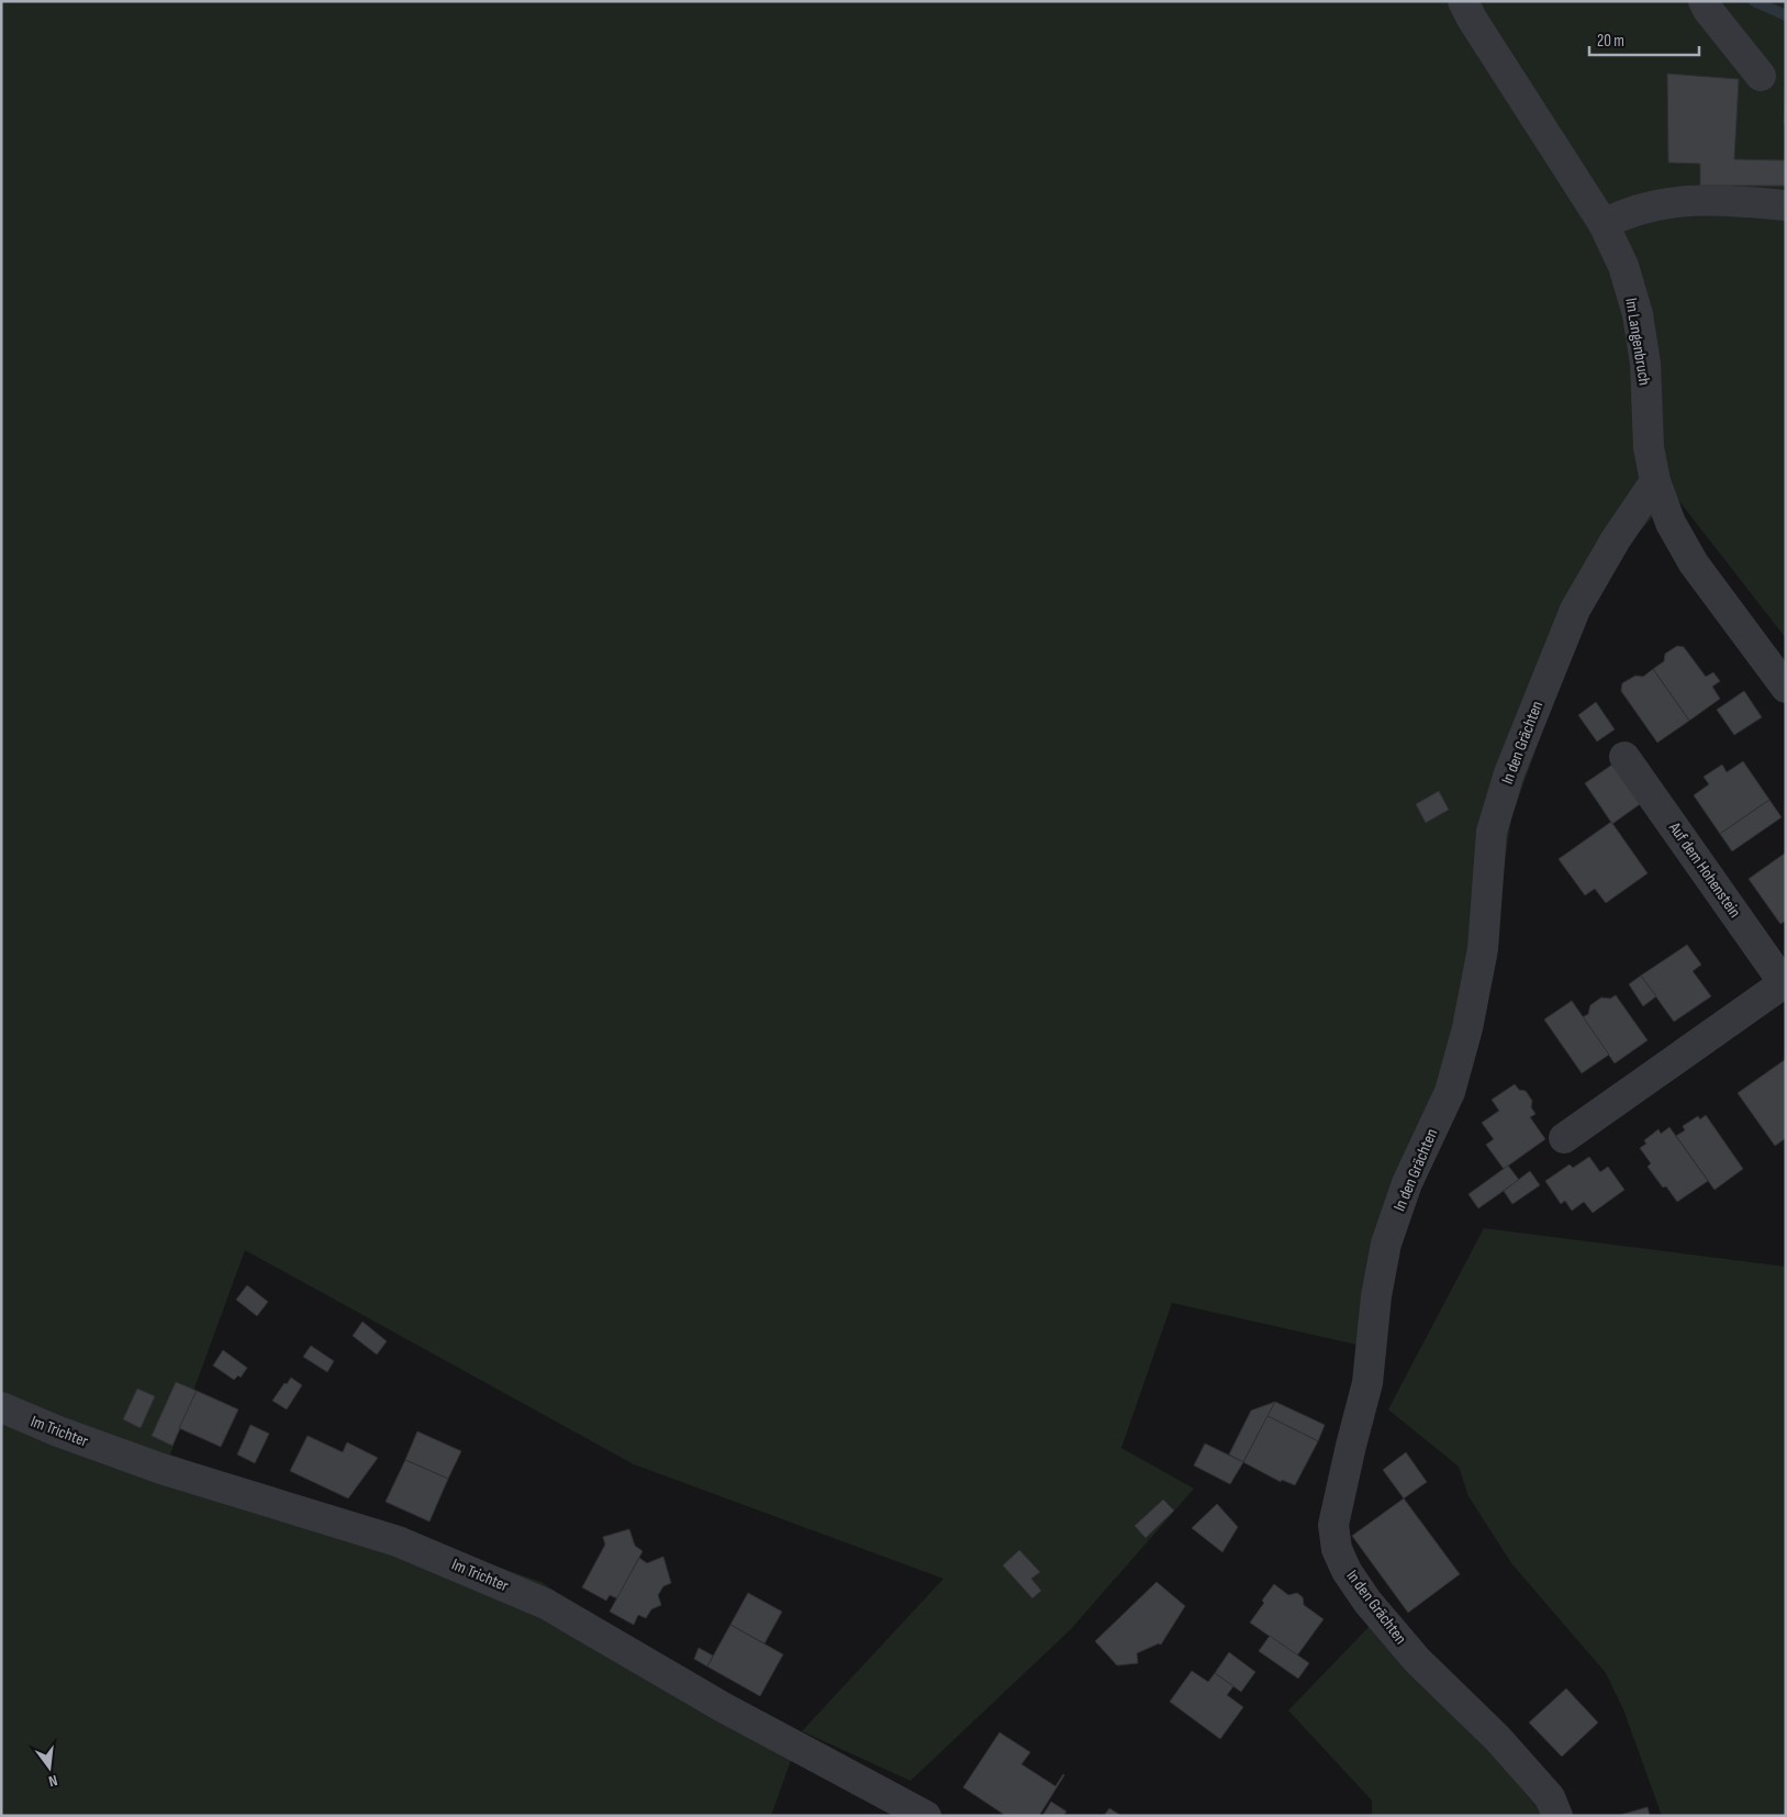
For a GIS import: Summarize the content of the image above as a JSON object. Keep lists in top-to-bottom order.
{
  "streets": {
    "street": [
      "Im Langenbruch",
      "In den Grächten",
      "Auf dem Hohenstein",
      "Im Trichter"
    ]
  },
  "crossings": [
    ["Im Langenbruch", "In den Grächten"]
  ],
  "scale_bar": "20 m",
  "north": "bottom"
}
